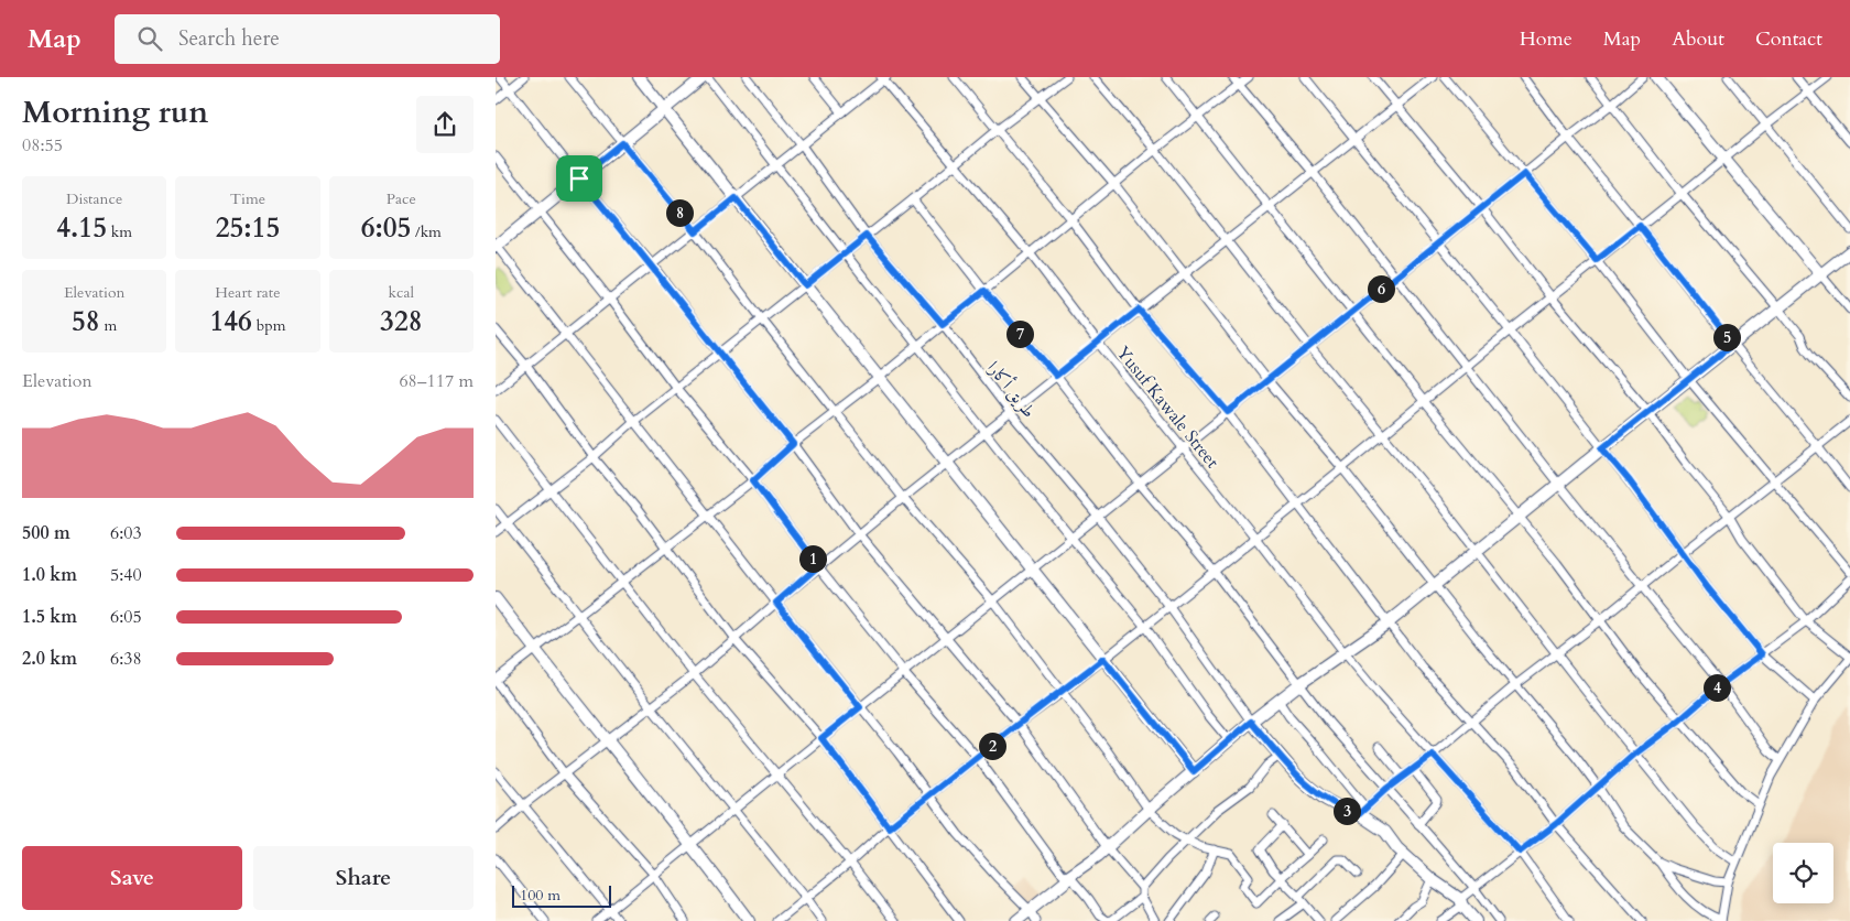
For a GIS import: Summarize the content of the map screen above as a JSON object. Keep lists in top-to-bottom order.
{
  "streets": {
    "street": ["طريق أكارا", "Yusuf Kawale Street"]
  },
  "scale_bar": "100 m",
  "page": {
    "header": "Map",
    "search": "Search here",
    "nav": [
      "Home",
      "Map",
      "About",
      "Contact"
    ],
    "heading": ["Morning run", "08:55"],
    "stats": [
      ["Distance", "4.15 km"],
      ["Time", "25:15"],
      ["Pace", "6:05 /km"],
      ["Elevation", "58 m"],
      ["Heart rate", "146 bpm"],
      ["kcal", "328"]
    ],
    "pins": [
      "8",
      "6",
      "7",
      "5",
      "1",
      "4",
      "2",
      "3"
    ],
    "chart": ["Elevation", "68–117 m"],
    "list": [
      {
        "name": "500 m",
        "note": "6:03"
      },
      {
        "name": "1.0 km",
        "note": "5:40"
      },
      {
        "name": "1.5 km",
        "note": "6:05"
      },
      {
        "name": "2.0 km",
        "note": "6:38"
      }
    ],
    "buttons": ["Save", "Share"],
    "scale": "100 m"
  }
}
